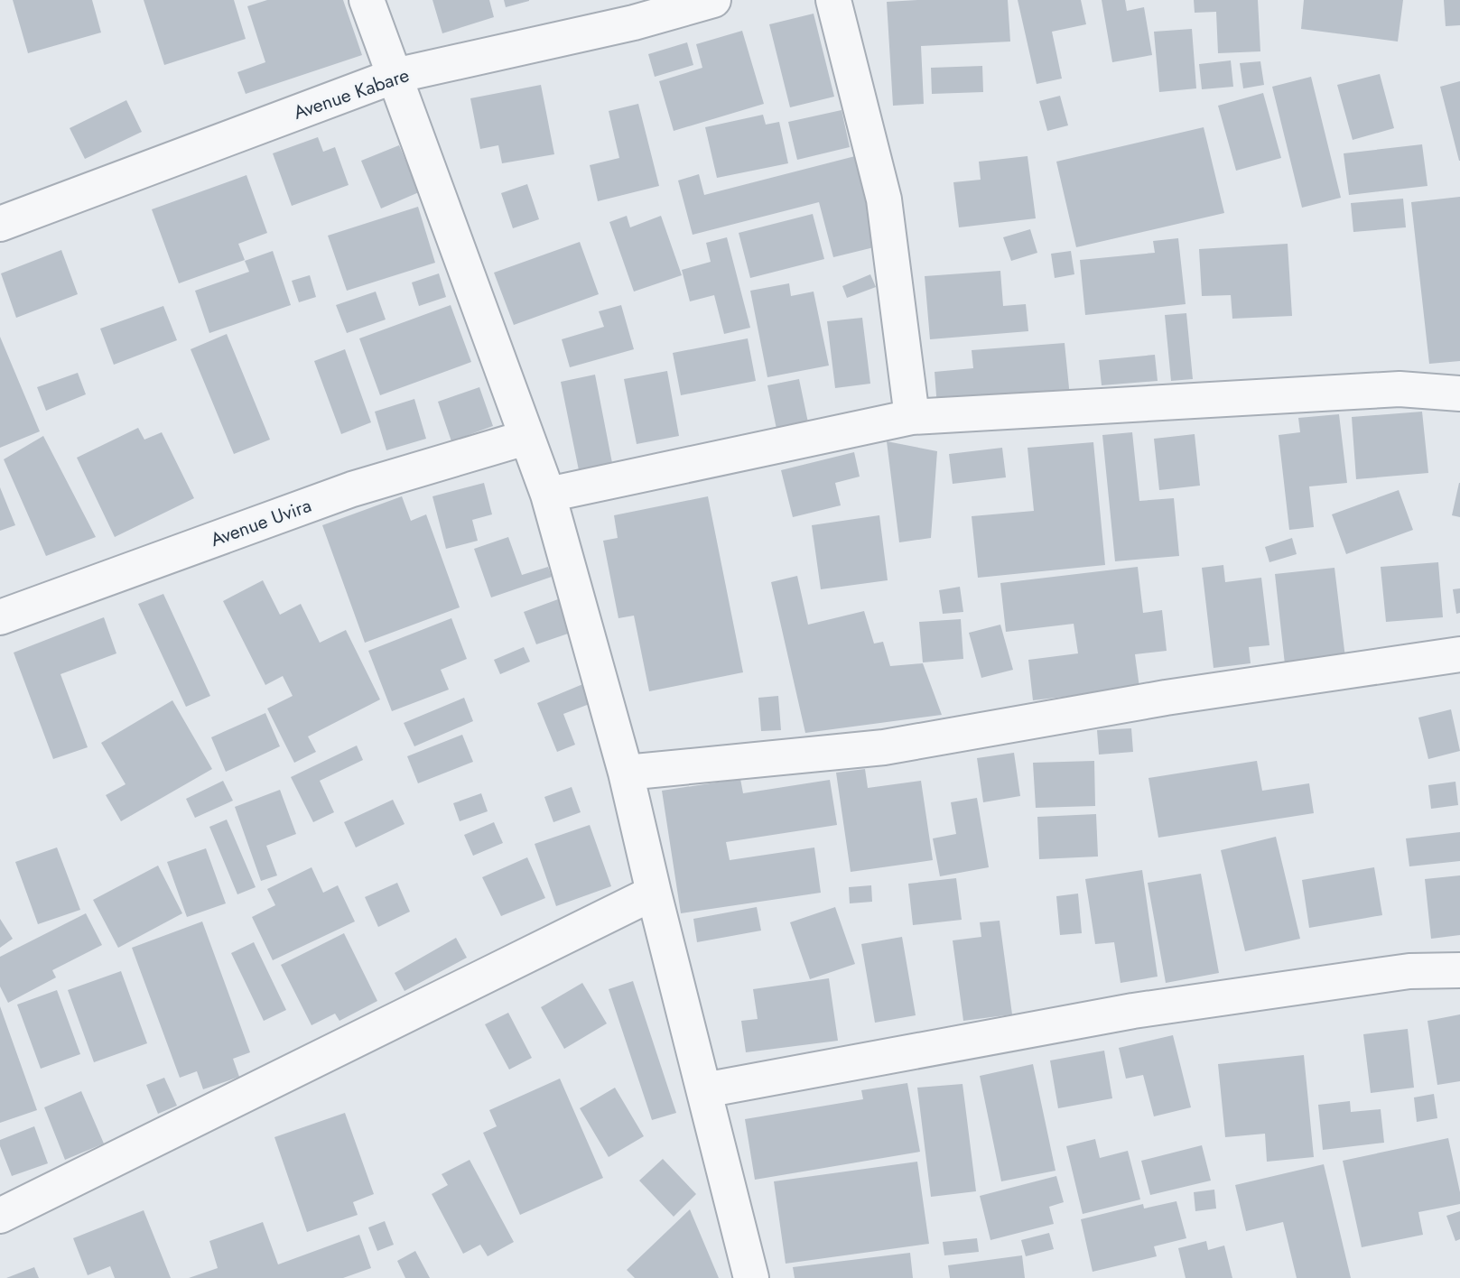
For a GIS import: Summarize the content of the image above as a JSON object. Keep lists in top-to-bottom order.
{
  "streets": {
    "street": ["Avenue Kabare", "Avenue Uvira"]
  }
}
